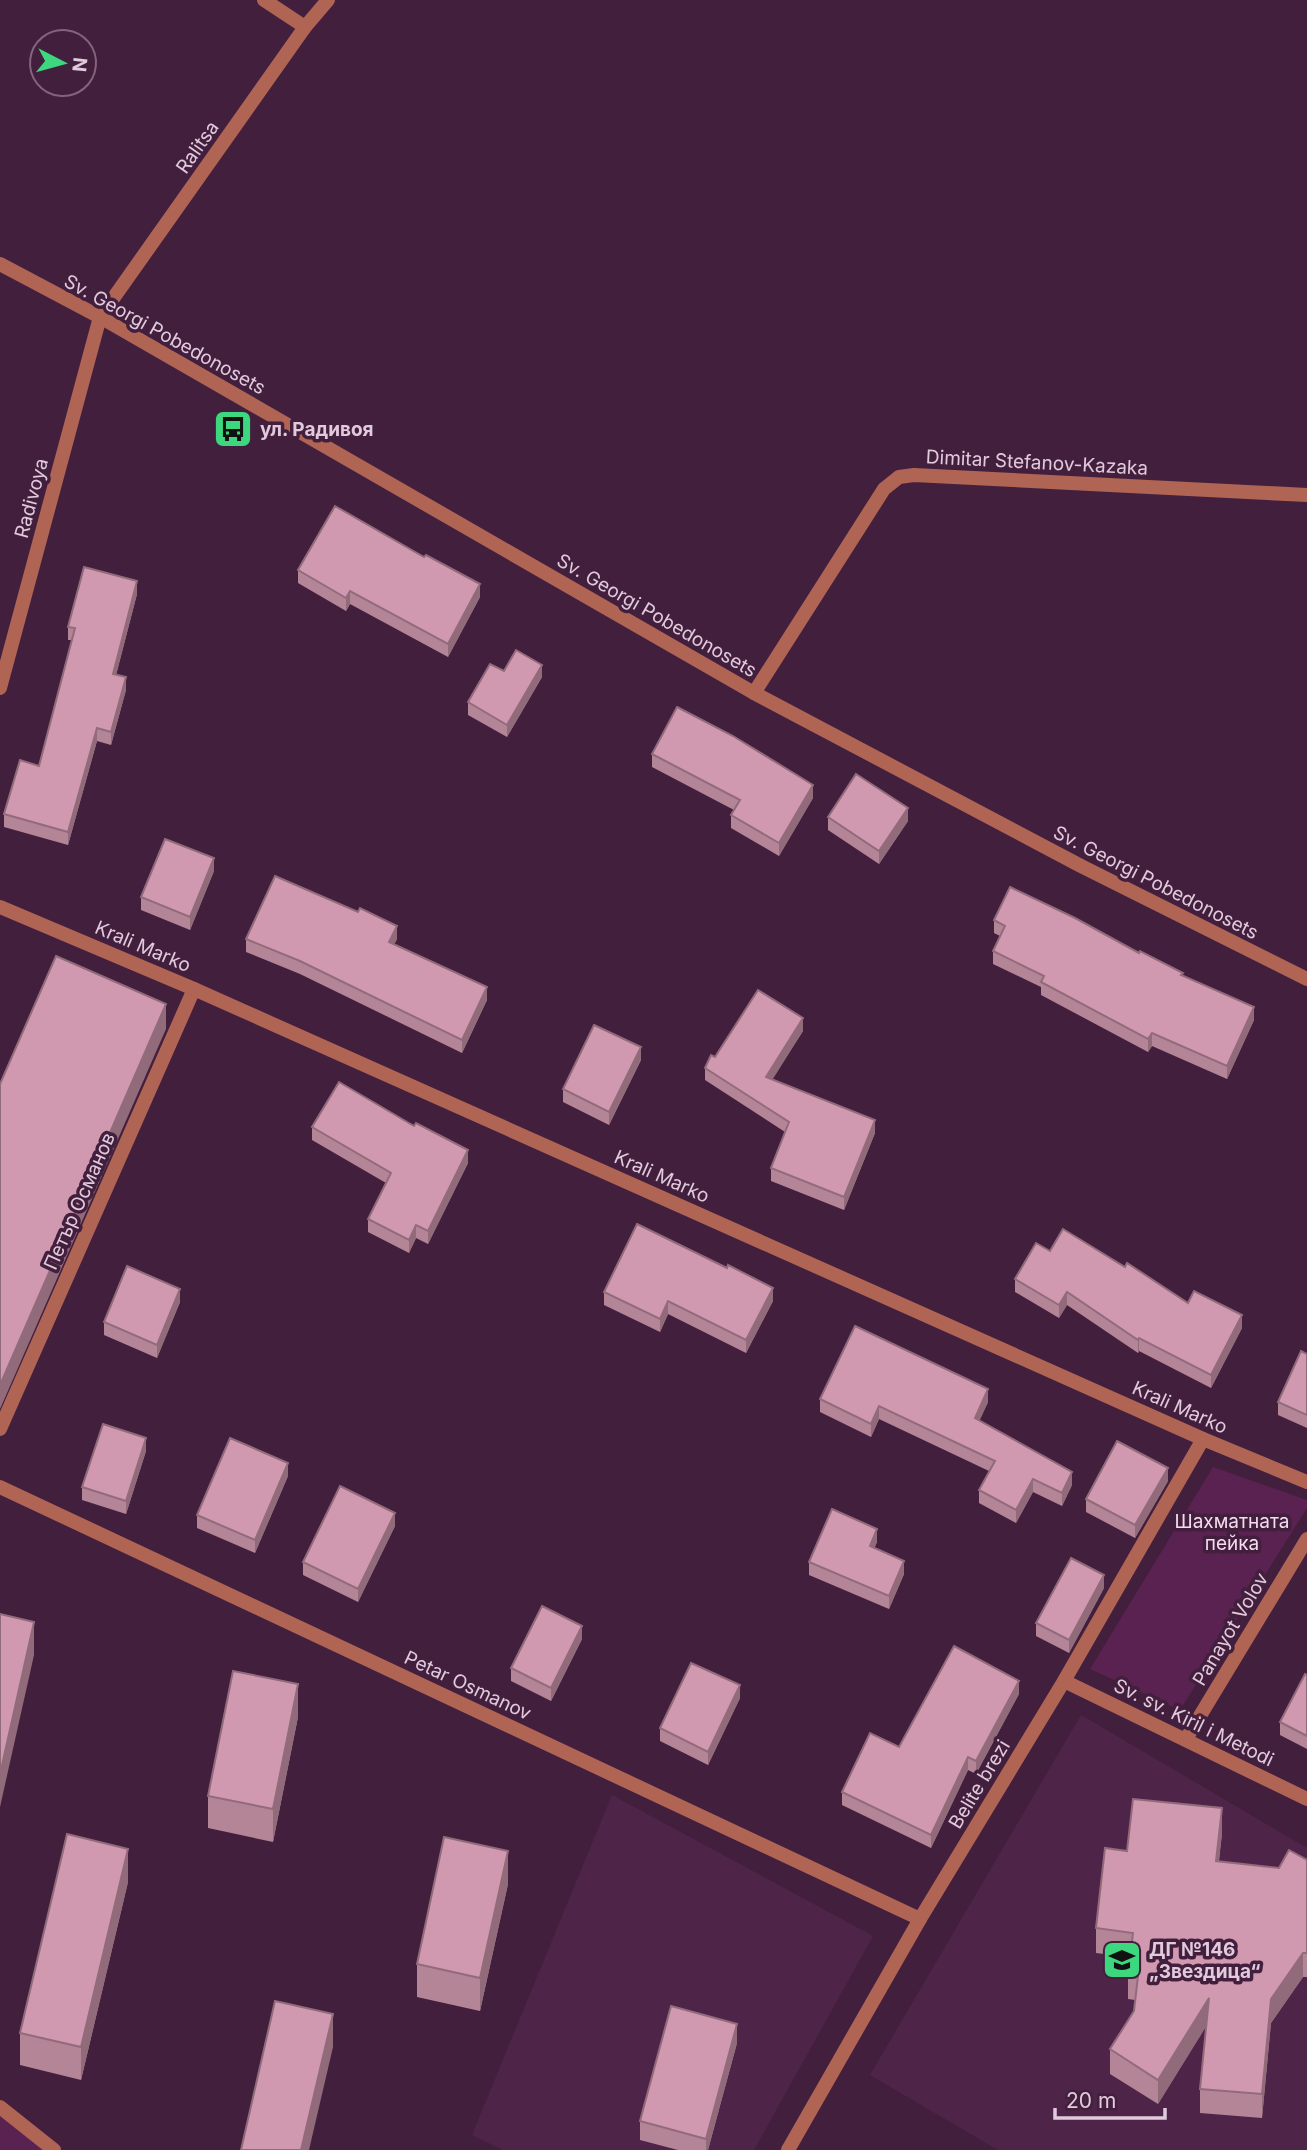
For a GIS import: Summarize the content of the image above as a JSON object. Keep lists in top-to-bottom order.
{
  "streets": {
    "street": [
      "Ralitsa",
      "Sv. Georgi Pobedonosets",
      "Dimitar Stefanov-Kazaka",
      "Radivoya",
      "Krali Marko",
      "Петър Османов",
      "Panayot Volov",
      "Petar Osmanov",
      "Sv. sv. Kiril i Metodi",
      "Belite brezi"
    ]
  },
  "crossings": [
    ["Ralitsa", "Sv. Georgi Pobedonosets"],
    ["Ralitsa", "Radivoya"],
    ["Sv. Georgi Pobedonosets", "Dimitar Stefanov-Kazaka"],
    ["Sv. Georgi Pobedonosets", "Radivoya"],
    ["Krali Marko", "Петър Османов"],
    ["Krali Marko", "Belite brezi"],
    ["Panayot Volov", "Sv. sv. Kiril i Metodi"],
    ["Petar Osmanov", "Belite brezi"],
    ["Sv. sv. Kiril i Metodi", "Belite brezi"]
  ],
  "parks": ["Шахматната пейка"],
  "places": {
    "bus stop": ["ул. Радивоя"],
    "school or university": ["ДГ №146 „Звездица“"]
  },
  "scale_bar": "20 m",
  "north": "right"
}
